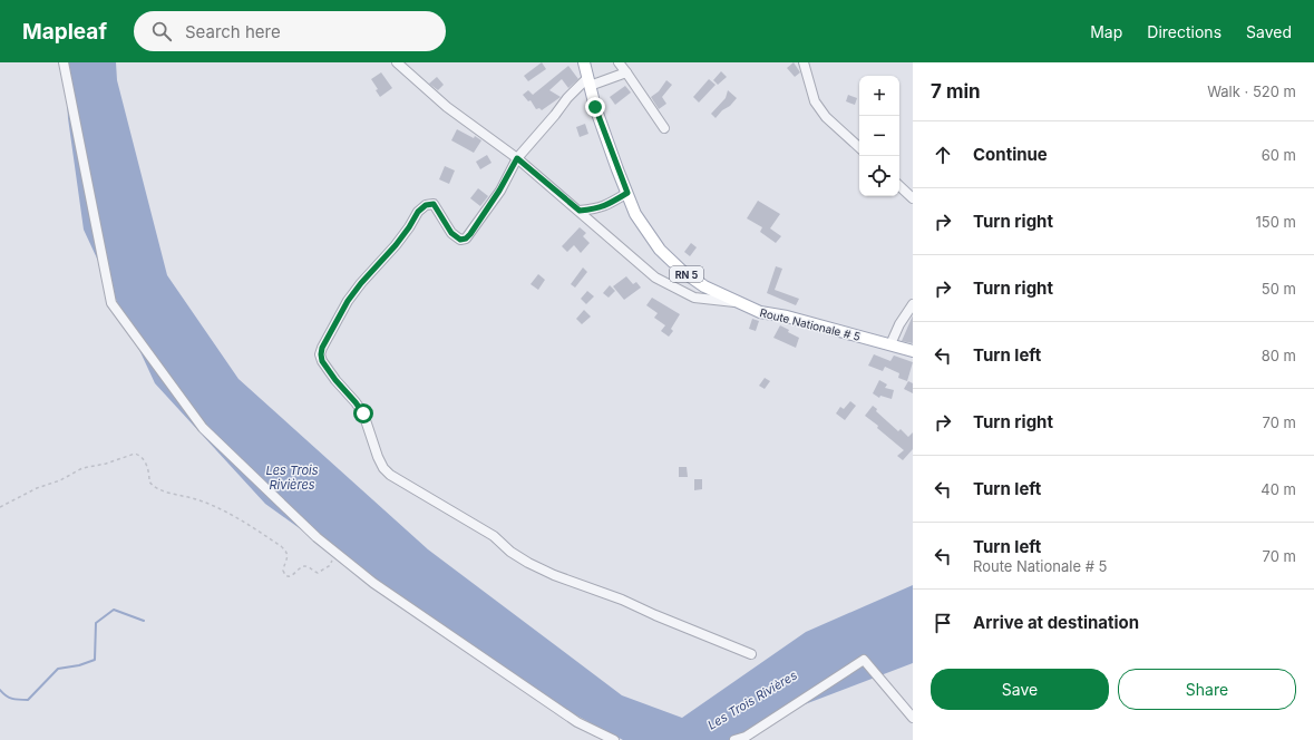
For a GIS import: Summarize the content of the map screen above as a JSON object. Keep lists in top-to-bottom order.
{
  "streets": {
    "main road": ["RN 5", "Route Nationale # 5"]
  },
  "water": ["Les Trois Rivières"],
  "page": {
    "header": "Mapleaf",
    "search": "Search here",
    "nav": ["Map", "Directions", "Saved"],
    "heading": ["7 min", "Walk · 520 m"],
    "map_buttons": ["+", "−"],
    "list": [
      ["Continue", "60 m"],
      ["Turn right", "150 m"],
      ["Turn right", "50 m"],
      ["Turn left", "80 m"],
      ["Turn right", "70 m"],
      ["Turn left", "40 m"],
      ["Turn left", "Route Nationale # 5", "70 m"],
      "Arrive at destination"
    ],
    "buttons": ["Save", "Share"]
  }
}
